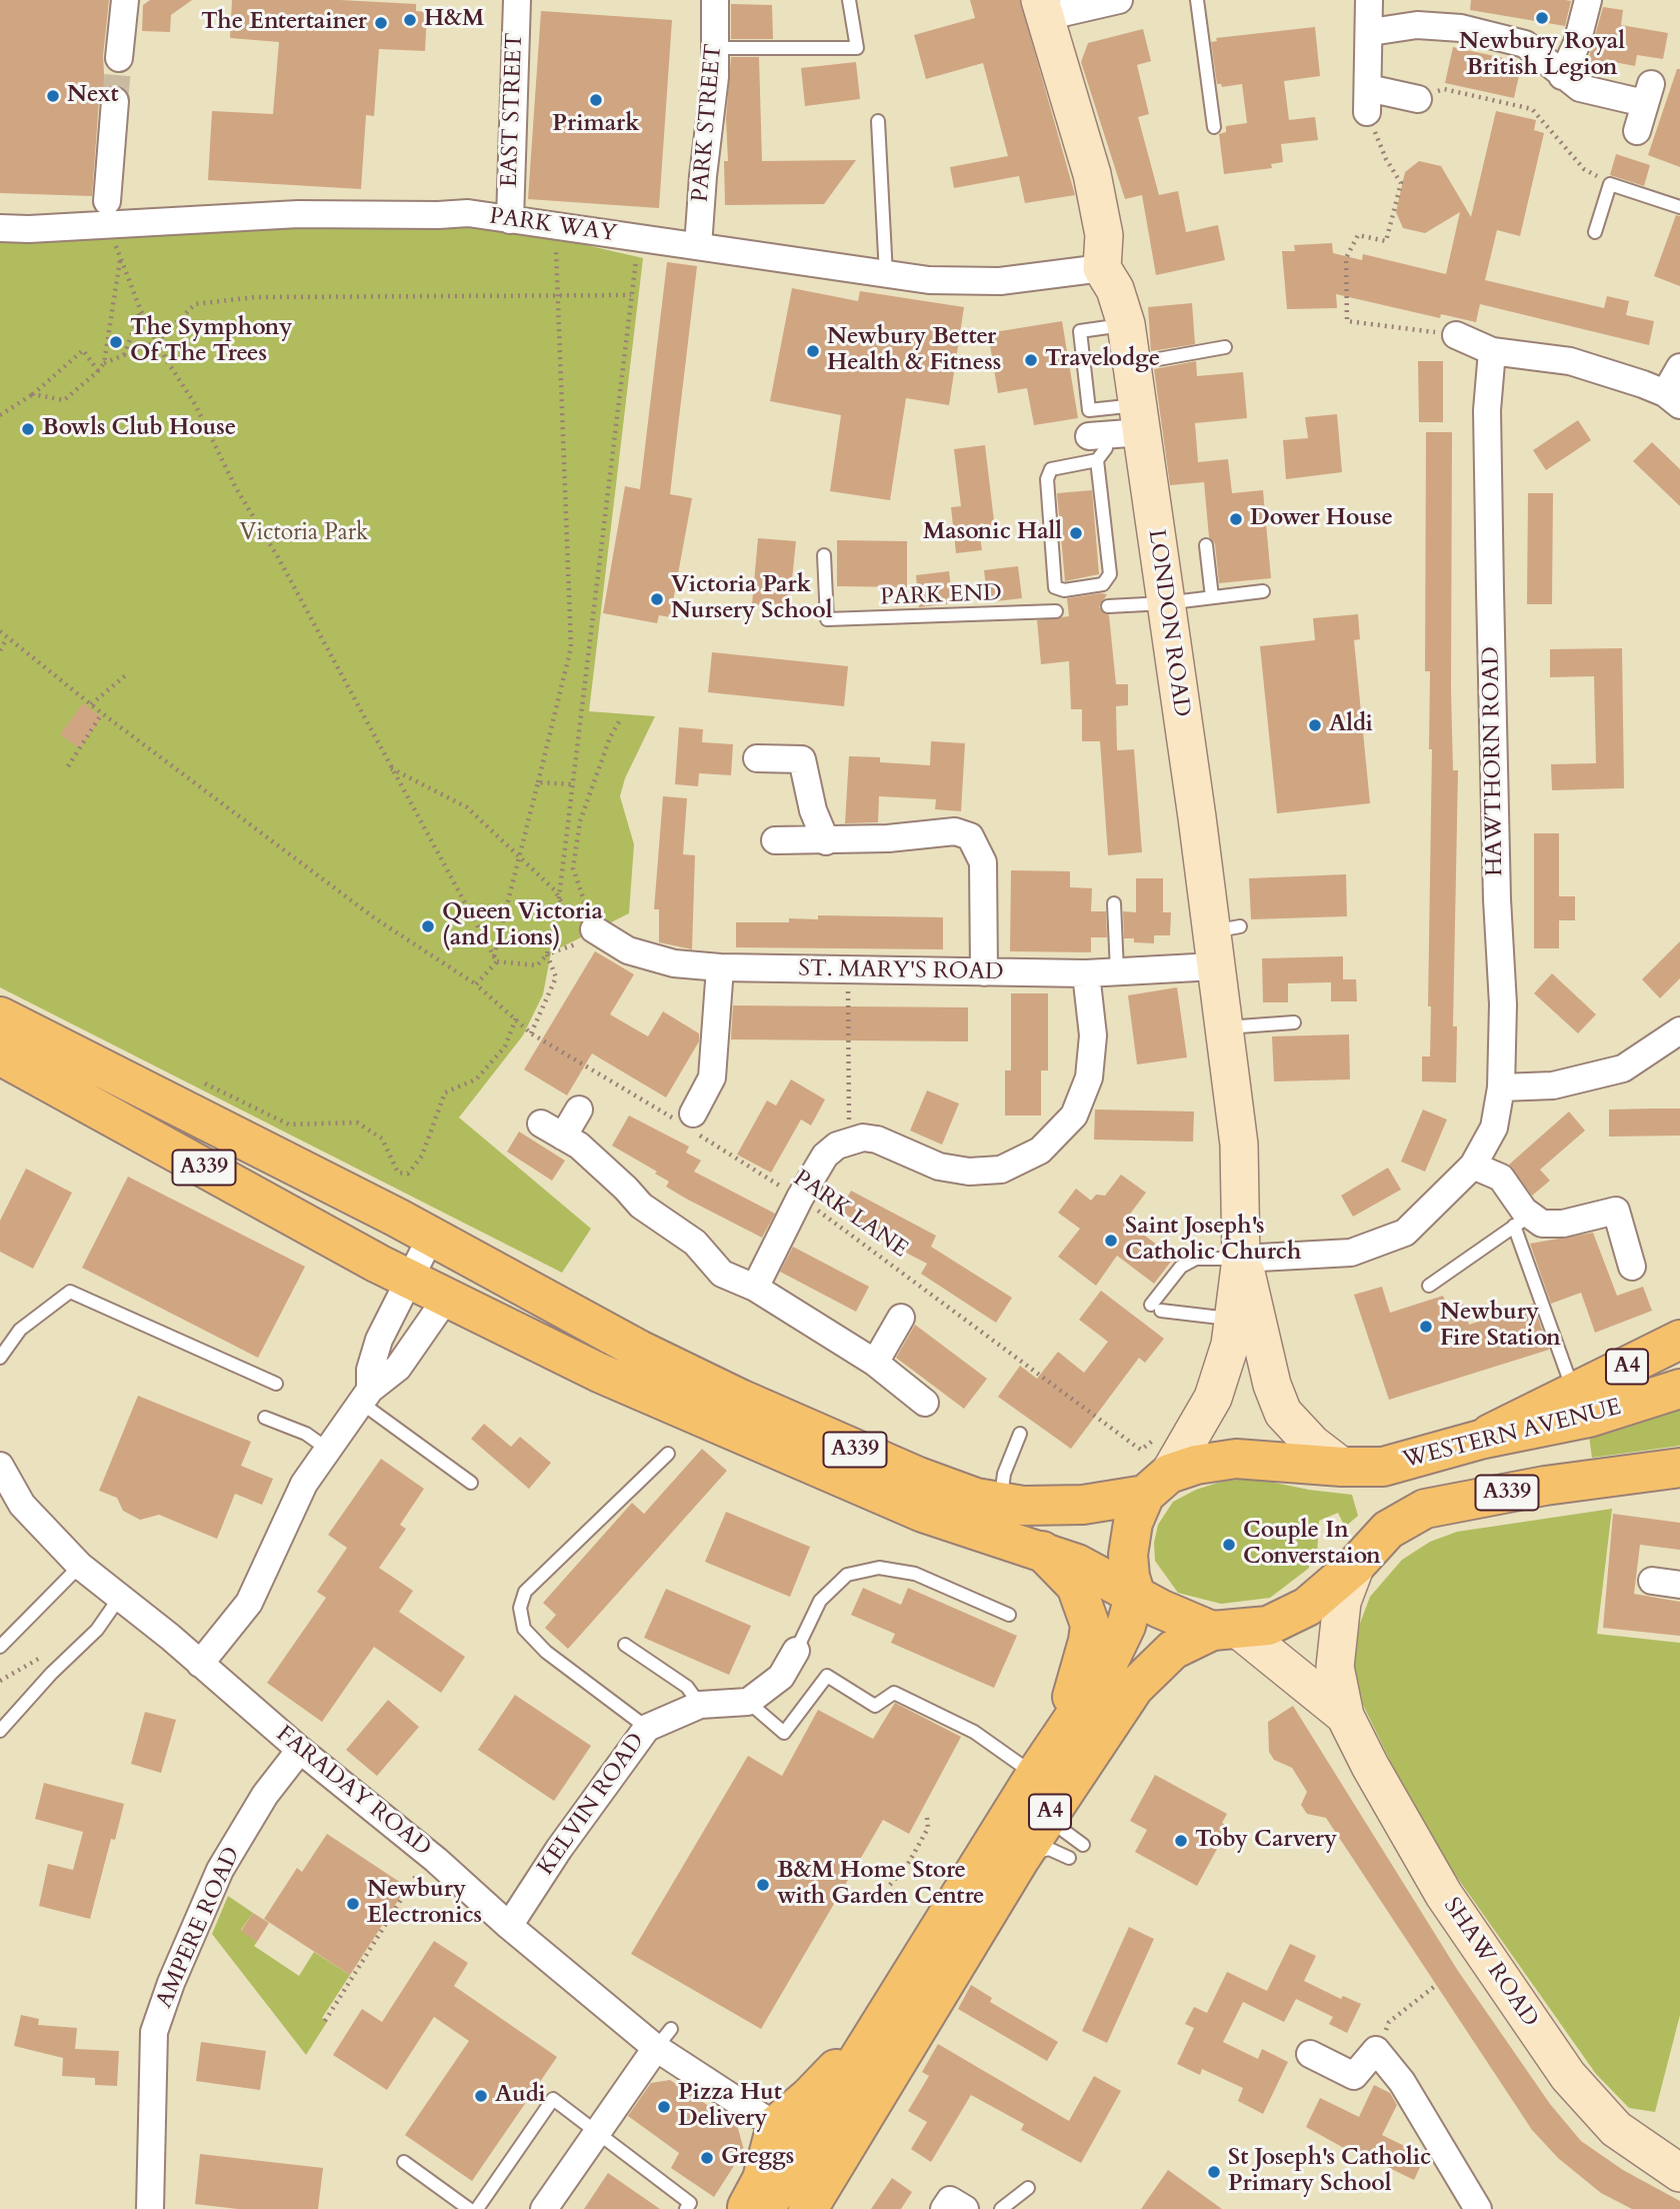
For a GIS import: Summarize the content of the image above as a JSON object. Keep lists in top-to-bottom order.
{
  "streets": {
    "main road": ["A339", "A4", "WESTERN AVENUE"],
    "street": [
      "EAST STREET",
      "PARK STREET",
      "PARK WAY",
      "LONDON ROAD",
      "HAWTHORN ROAD",
      "ST. MARY'S ROAD",
      "FARADAY ROAD",
      "KELVIN ROAD",
      "AMPERE ROAD",
      "SHAW ROAD"
    ],
    "lane": ["PARK END"],
    "path": ["PARK LANE"]
  },
  "crossings": [
    ["EAST STREET", "PARK WAY"],
    ["PARK STREET", "PARK WAY"],
    ["PARK WAY", "LONDON ROAD"],
    ["LONDON ROAD", "HAWTHORN ROAD"],
    ["LONDON ROAD", "ST. MARY'S ROAD"],
    ["LONDON ROAD", "A339"],
    ["LONDON ROAD", "PARK LANE"],
    ["LONDON ROAD", "WESTERN AVENUE"],
    ["A339", "PARK LANE"],
    ["A339", "A4"],
    ["A339", "WESTERN AVENUE"],
    ["A339", "SHAW ROAD"],
    ["A4", "WESTERN AVENUE"],
    ["A4", "FARADAY ROAD"],
    ["A4", "SHAW ROAD"],
    ["FARADAY ROAD", "KELVIN ROAD"],
    ["FARADAY ROAD", "AMPERE ROAD"]
  ],
  "parks": ["Victoria Park"],
  "places": [
    "Newbury Royal British Legion",
    "H&M",
    "The Entertainer",
    "Next",
    "Primark",
    "The Symphony Of The Trees",
    "Newbury Better Health & Fitness",
    "Travelodge",
    "Bowls Club House",
    "Dower House",
    "Masonic Hall",
    "Victoria Park Nursery School",
    "Aldi",
    "Queen Victoria (and Lions)",
    "Saint Joseph's Catholic Church",
    "Newbury Fire Station",
    "Couple In Converstaion",
    "Toby Carvery",
    "B&M Home Store with Garden Centre",
    "Newbury Electronics",
    "Audi",
    "Pizza Hut Delivery",
    "Greggs",
    "St Joseph's Catholic Primary School"
  ]
}
